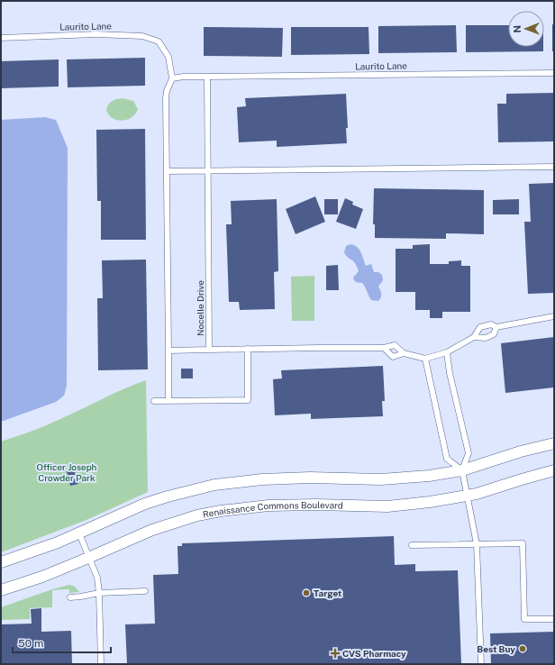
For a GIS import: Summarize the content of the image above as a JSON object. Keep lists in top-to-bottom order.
{
  "streets": {
    "street": ["Renaissance Commons Boulevard"],
    "lane": ["Laurito Lane", "Nocelle Drive"]
  },
  "crossings": [
    ["Laurito Lane", "Nocelle Drive"]
  ],
  "parks": ["Officer Joseph Crowder Park"],
  "places": {
    "other": ["Target", "Best Buy"],
    "health": ["CVS Pharmacy"]
  },
  "scale_bar": "50 m",
  "north": "left"
}
